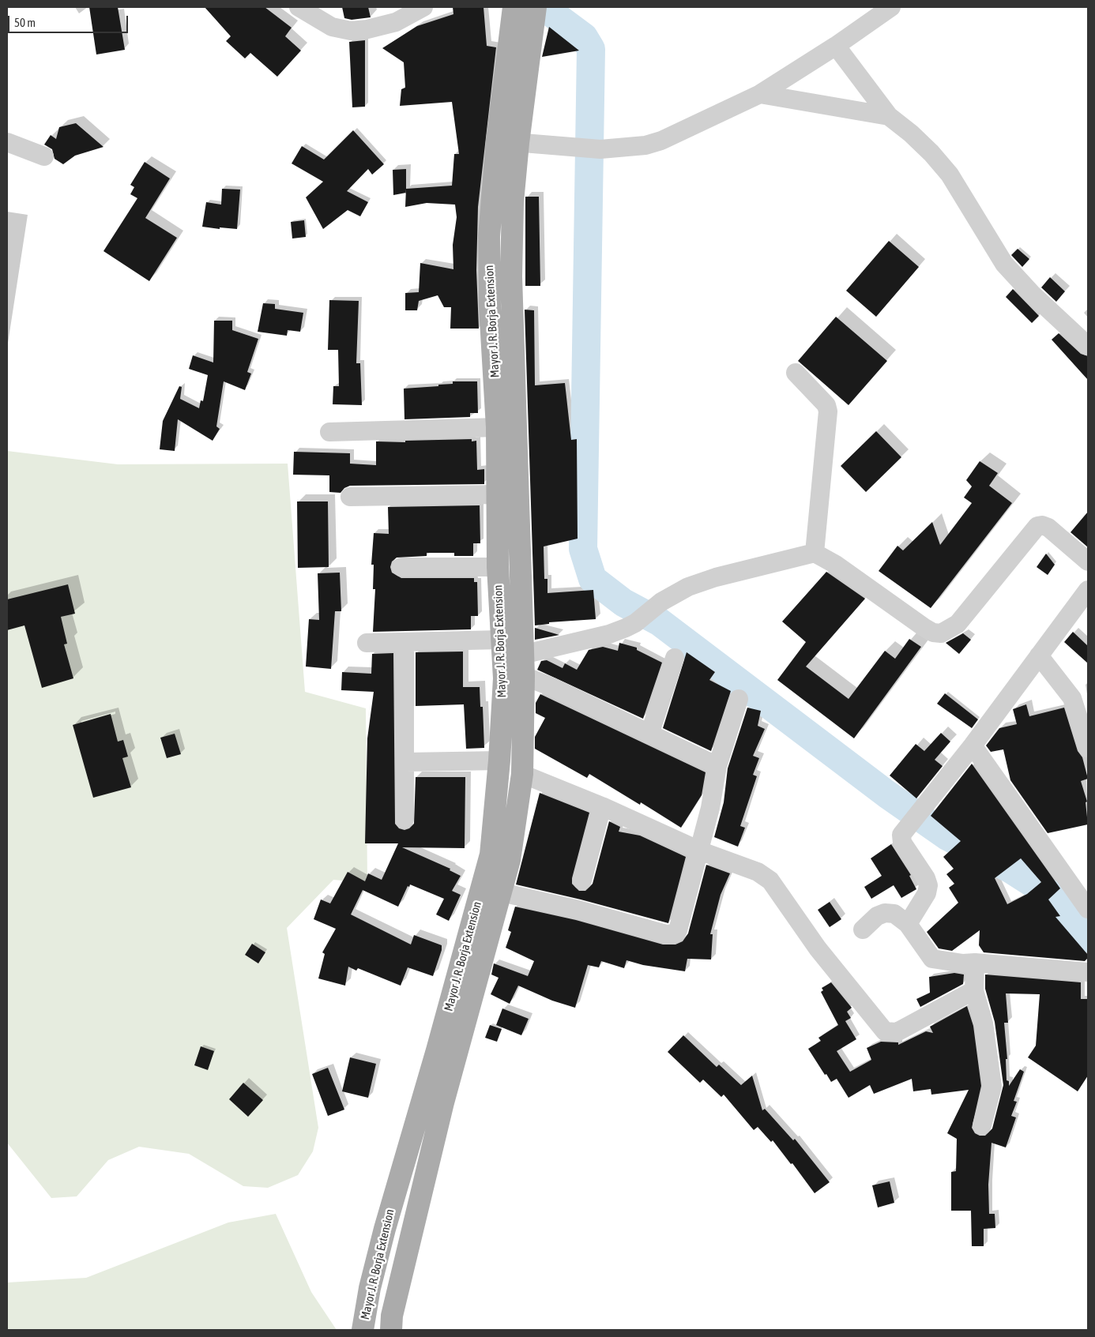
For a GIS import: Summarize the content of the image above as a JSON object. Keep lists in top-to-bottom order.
{
  "streets": {
    "main road": ["Mayor J. R. Borja Extension"]
  },
  "scale_bar": "50 m"
}
